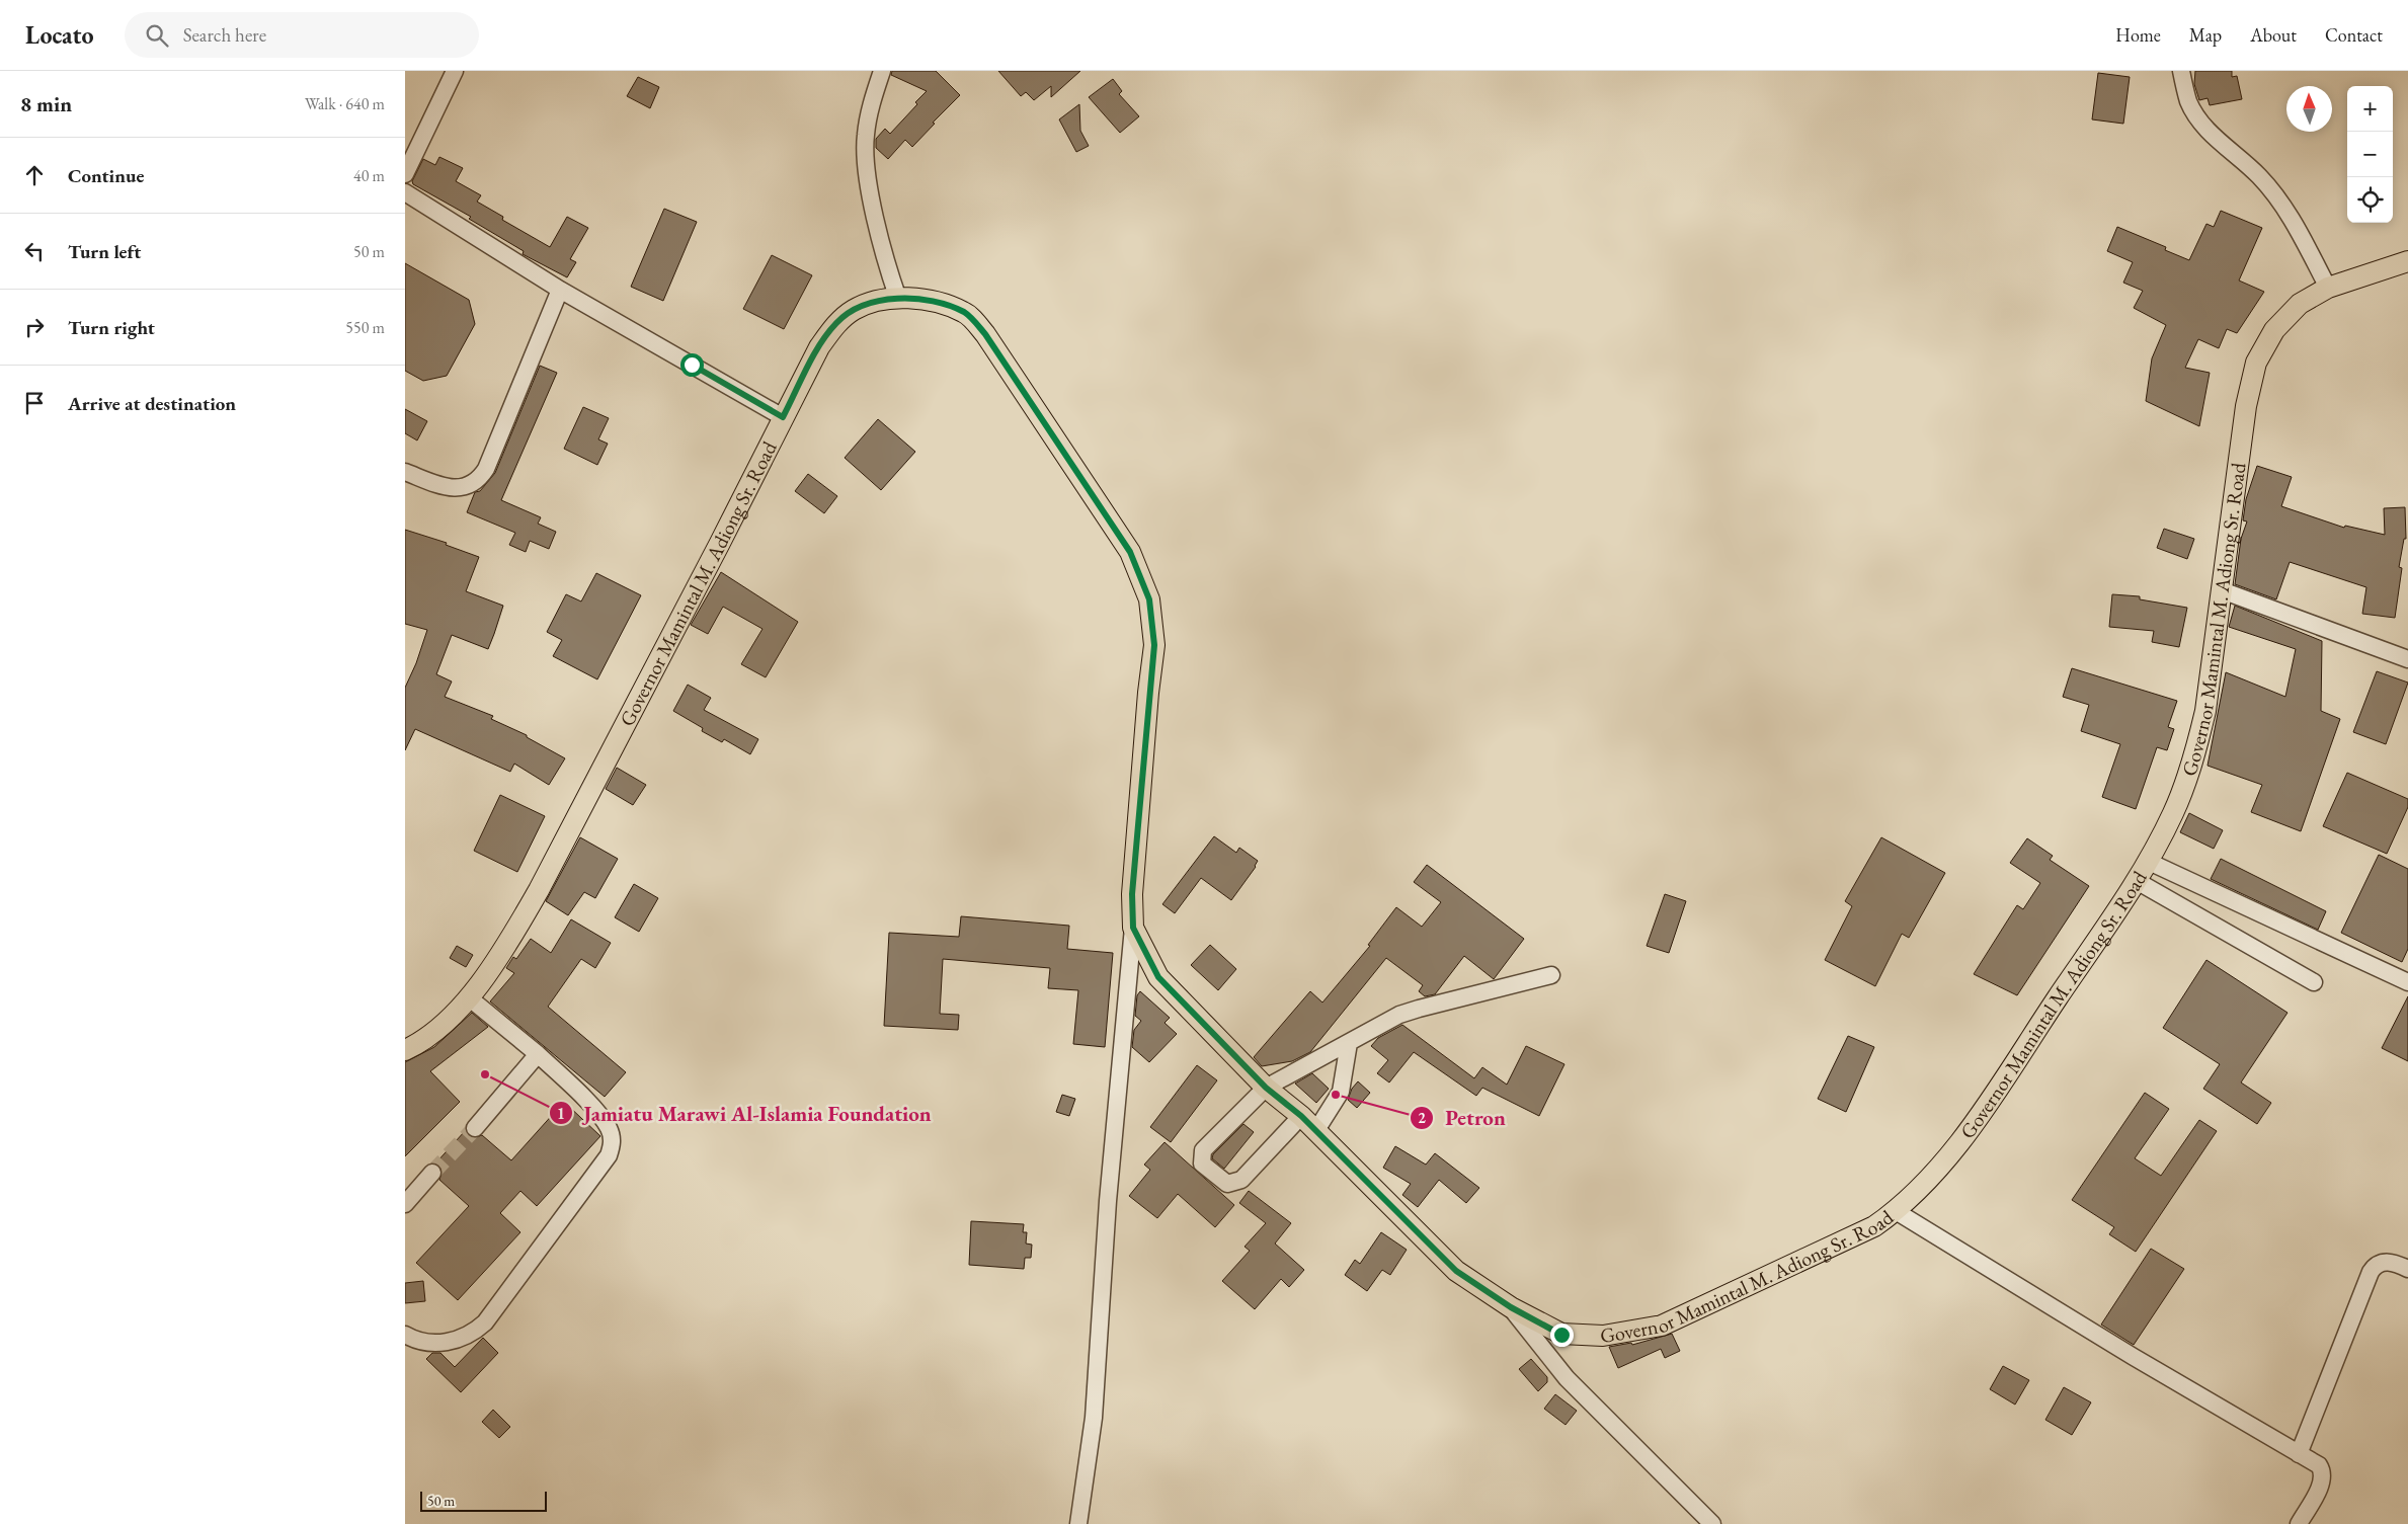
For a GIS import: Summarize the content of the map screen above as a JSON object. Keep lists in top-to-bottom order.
{
  "streets": {
    "main road": ["Governor Mamintal M. Adiong Sr. Road"]
  },
  "places": ["Jamiatu Marawi Al-Islamia Foundation", "Petron"],
  "scale_bar": "50 m",
  "north": "top",
  "page": {
    "header": "Locato",
    "search": "Search here",
    "nav": [
      "Home",
      "Map",
      "About",
      "Contact"
    ],
    "heading": ["8 min", "Walk · 640 m"],
    "map_buttons": ["+", "−"],
    "list": [
      ["Continue", "40 m"],
      ["Turn left", "50 m"],
      ["Turn right", "550 m"],
      "Arrive at destination"
    ],
    "scale": "50 m"
  }
}
